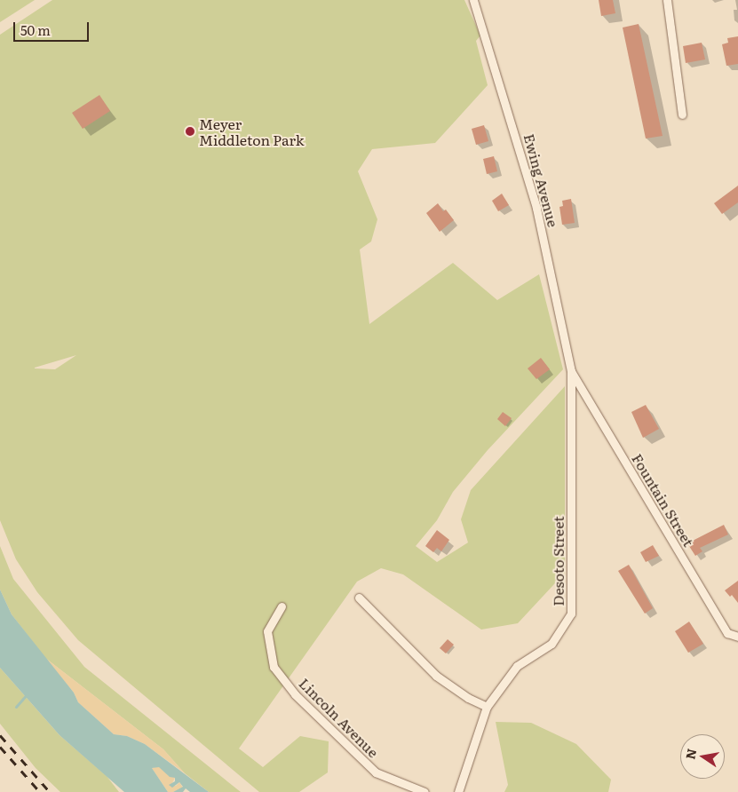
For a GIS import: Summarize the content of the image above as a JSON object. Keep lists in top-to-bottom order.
{
  "streets": {
    "street": [
      "Ewing Avenue",
      "Fountain Street",
      "Desoto Street",
      "Lincoln Avenue"
    ]
  },
  "crossings": [
    ["Ewing Avenue", "Fountain Street"],
    ["Ewing Avenue", "Desoto Street"],
    ["Fountain Street", "Desoto Street"]
  ],
  "places": ["Meyer Middleton Park"],
  "scale_bar": "50 m",
  "north": "left"
}
